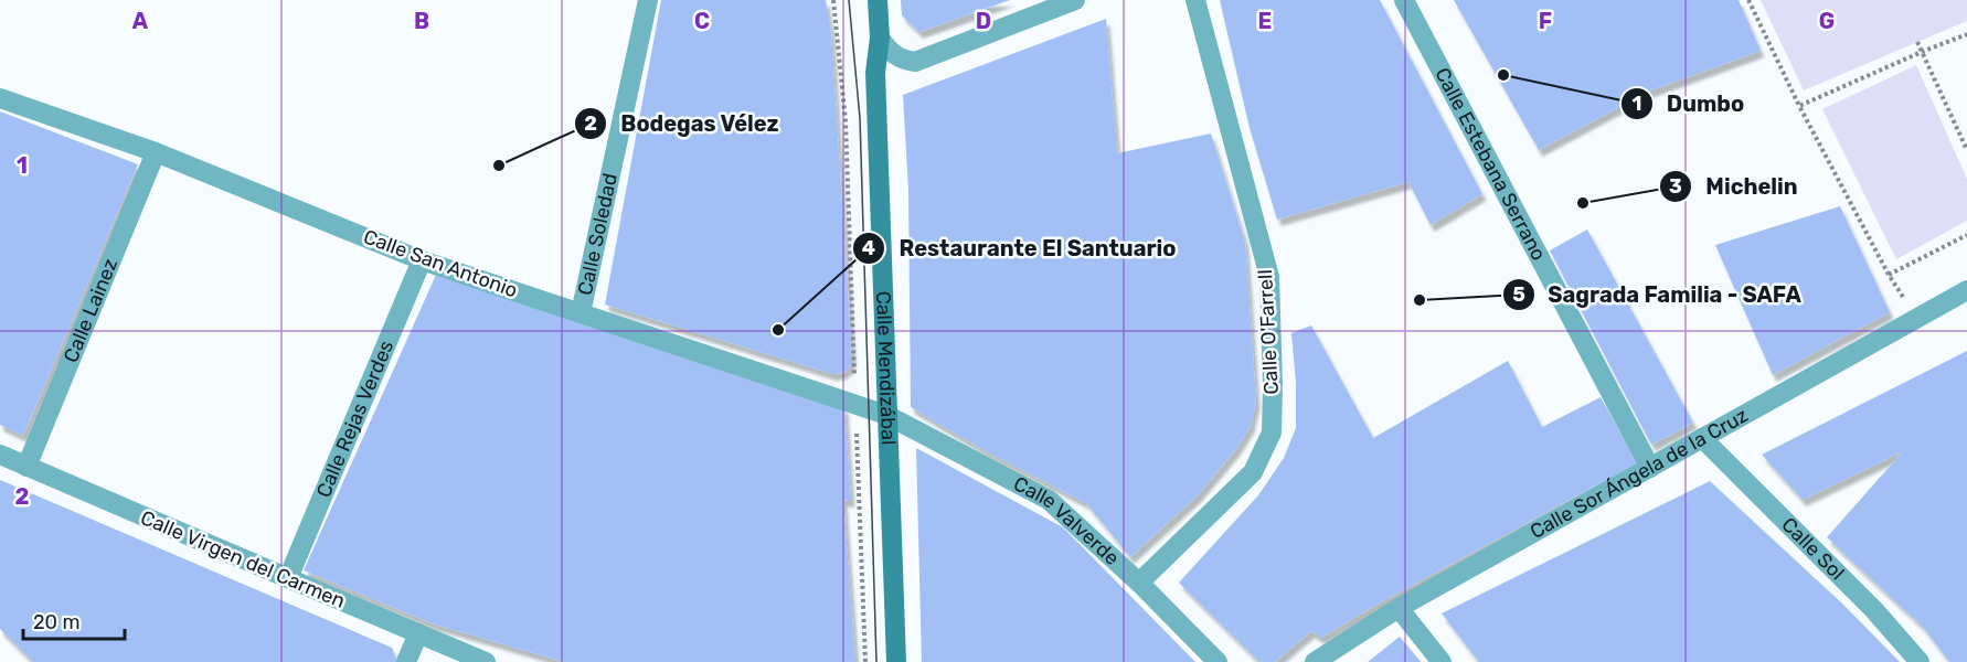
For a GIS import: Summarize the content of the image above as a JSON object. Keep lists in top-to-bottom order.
{
  "streets": {
    "main road": ["Calle Mendizábal"],
    "street": [
      "Calle Estebana Serrano",
      "Calle Soledad",
      "Calle San Antonio",
      "Calle Lainez",
      "Calle O'Farrell",
      "Calle Rejas Verdes",
      "Calle Sor Ángela de la Cruz",
      "Calle Valverde",
      "Calle Sol",
      "Calle Virgen del Carmen"
    ]
  },
  "crossings": [
    ["Calle Estebana Serrano", "Calle Sor Ángela de la Cruz"],
    ["Calle Soledad", "Calle San Antonio"],
    ["Calle San Antonio", "Calle Lainez"],
    ["Calle San Antonio", "Calle Mendizábal"],
    ["Calle San Antonio", "Calle Rejas Verdes"],
    ["Calle San Antonio", "Calle Valverde"],
    ["Calle Lainez", "Calle Virgen del Carmen"],
    ["Calle O'Farrell", "Calle Valverde"],
    ["Calle Mendizábal", "Calle Valverde"],
    ["Calle Rejas Verdes", "Calle Virgen del Carmen"],
    ["Calle Sor Ángela de la Cruz", "Calle Sol"]
  ],
  "places": [
    "Dumbo",
    "Bodegas Vélez",
    "Michelin",
    "Sagrada Familia - SAFA",
    "Restaurante El Santuario"
  ],
  "scale_bar": "20 m",
  "grid": {
    "columns": [
      "A",
      "B",
      "C",
      "D",
      "E",
      "F",
      "G"
    ],
    "rows": ["1", "2"]
  }
}
